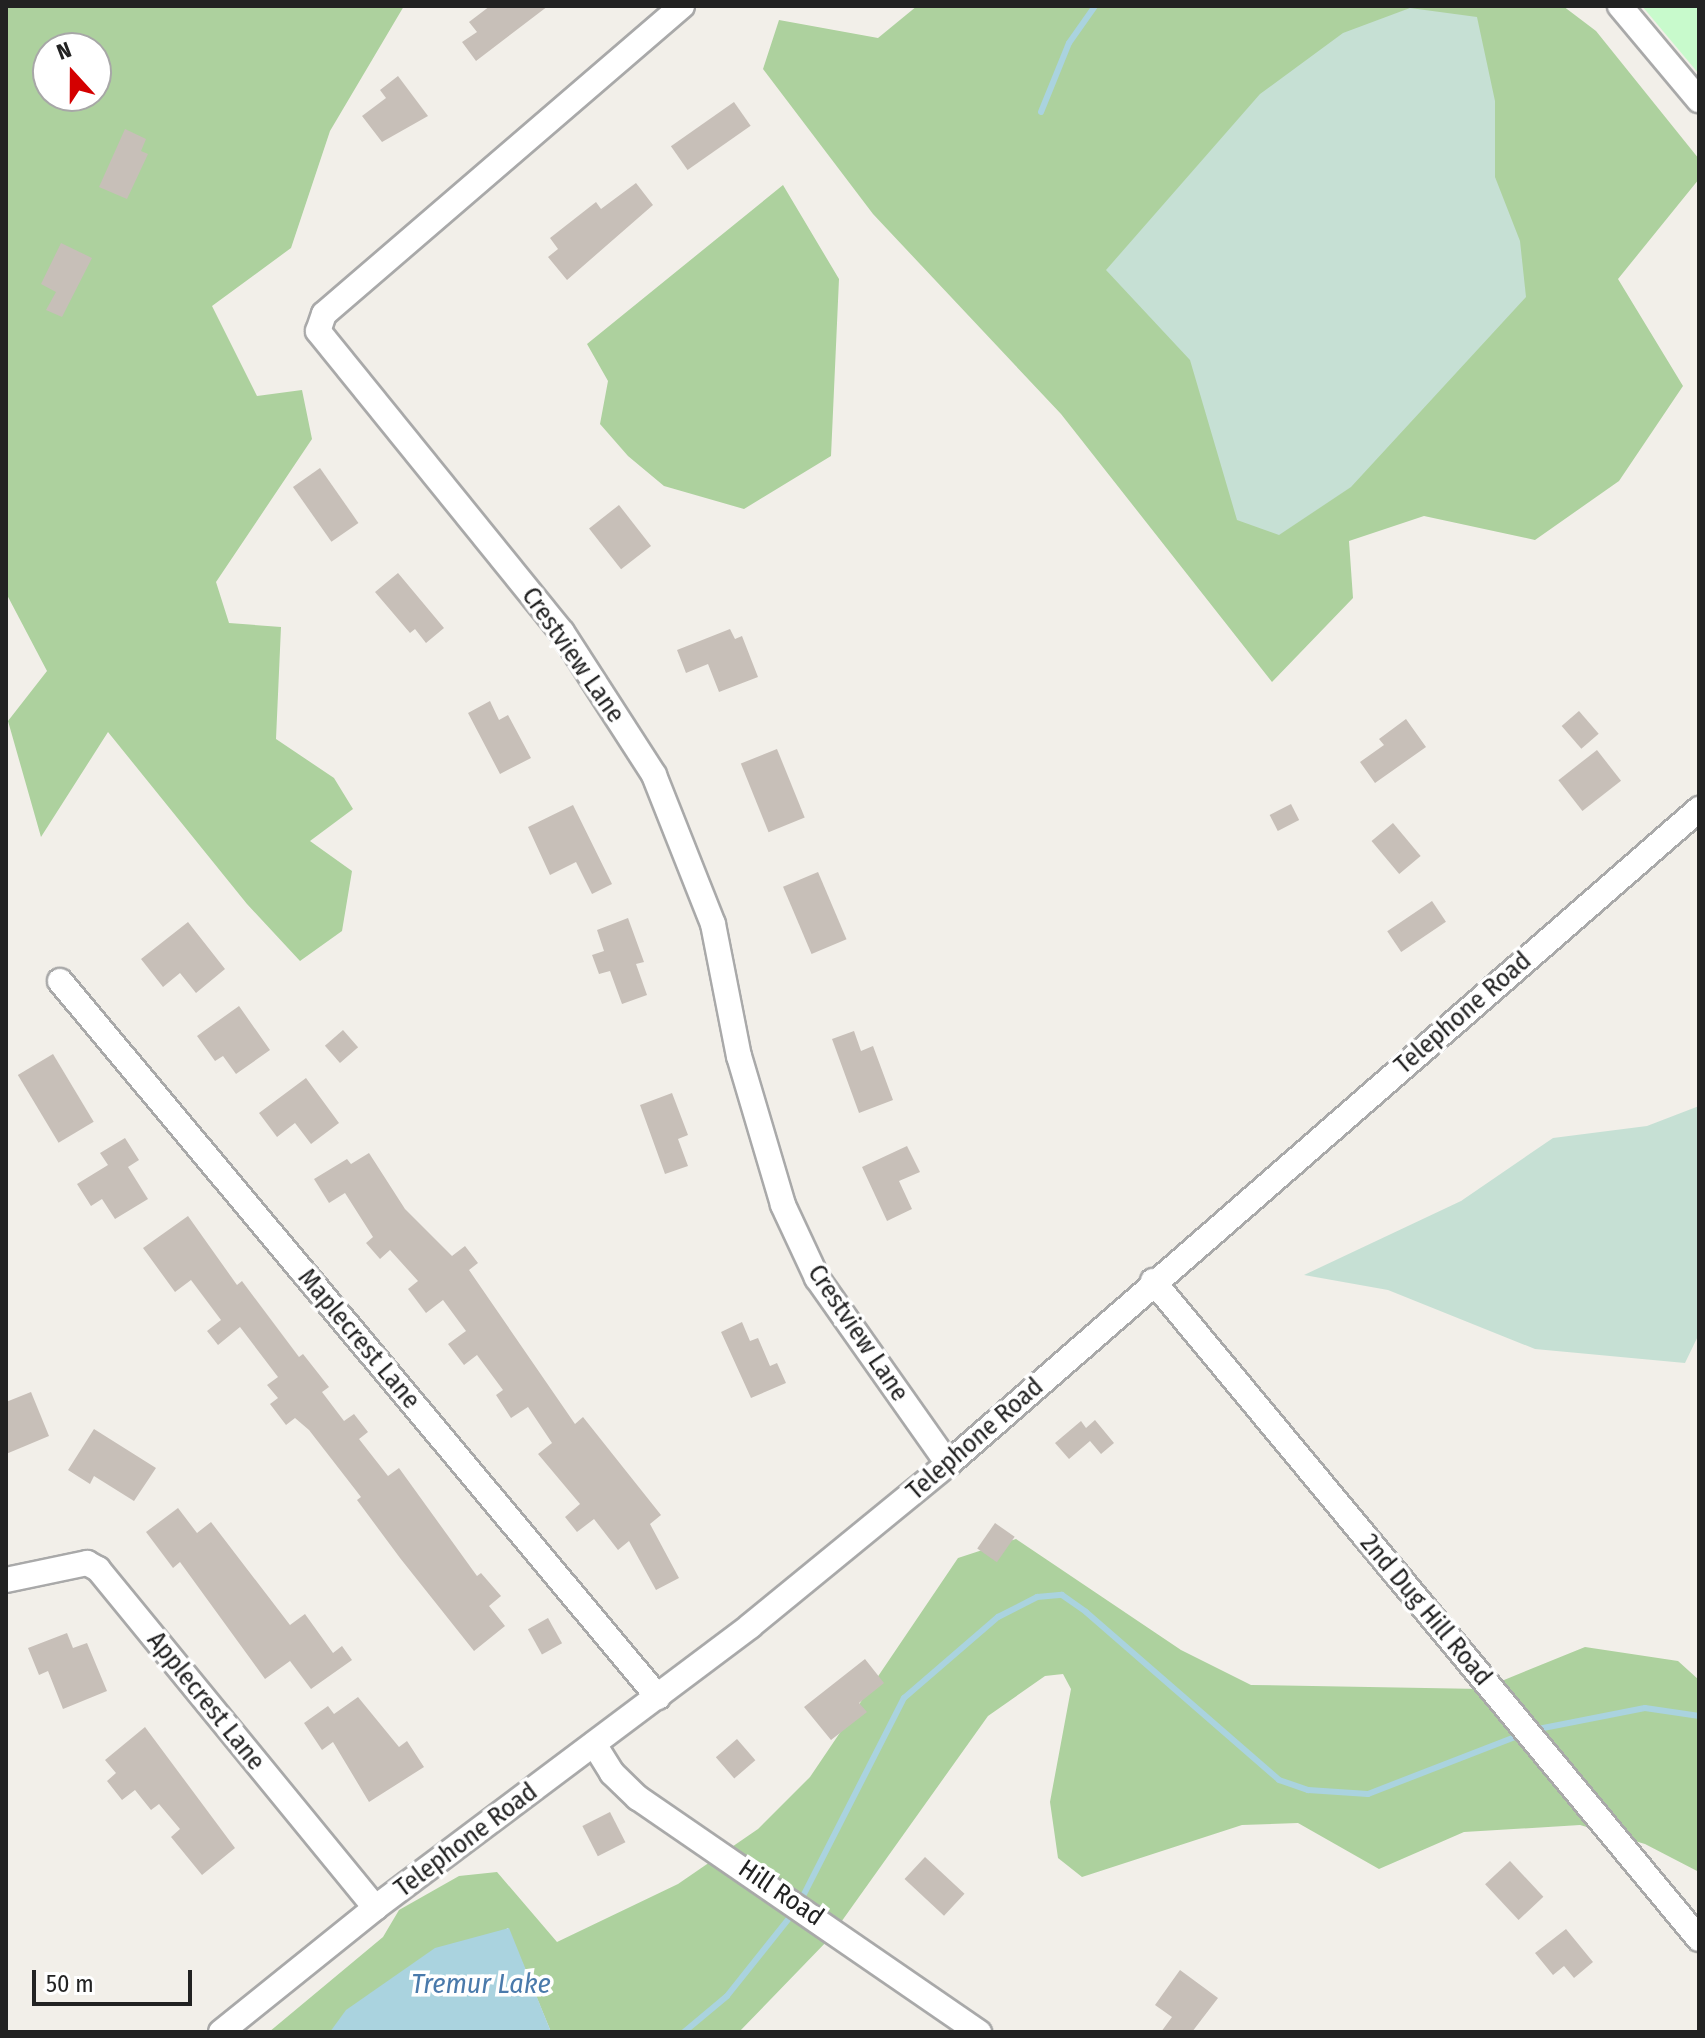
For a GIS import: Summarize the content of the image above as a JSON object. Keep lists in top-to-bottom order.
{
  "streets": {
    "street": [
      "Crestview Lane",
      "Telephone Road",
      "Maplecrest Lane",
      "2nd Dug Hill Road",
      "Applecrest Lane",
      "Hill Road"
    ]
  },
  "crossings": [
    ["Crestview Lane", "Telephone Road"],
    ["Telephone Road", "Maplecrest Lane"],
    ["Telephone Road", "2nd Dug Hill Road"],
    ["Telephone Road", "Applecrest Lane"],
    ["Telephone Road", "Hill Road"]
  ],
  "water": ["Tremur Lake"],
  "scale_bar": "50 m",
  "north": "top"
}
